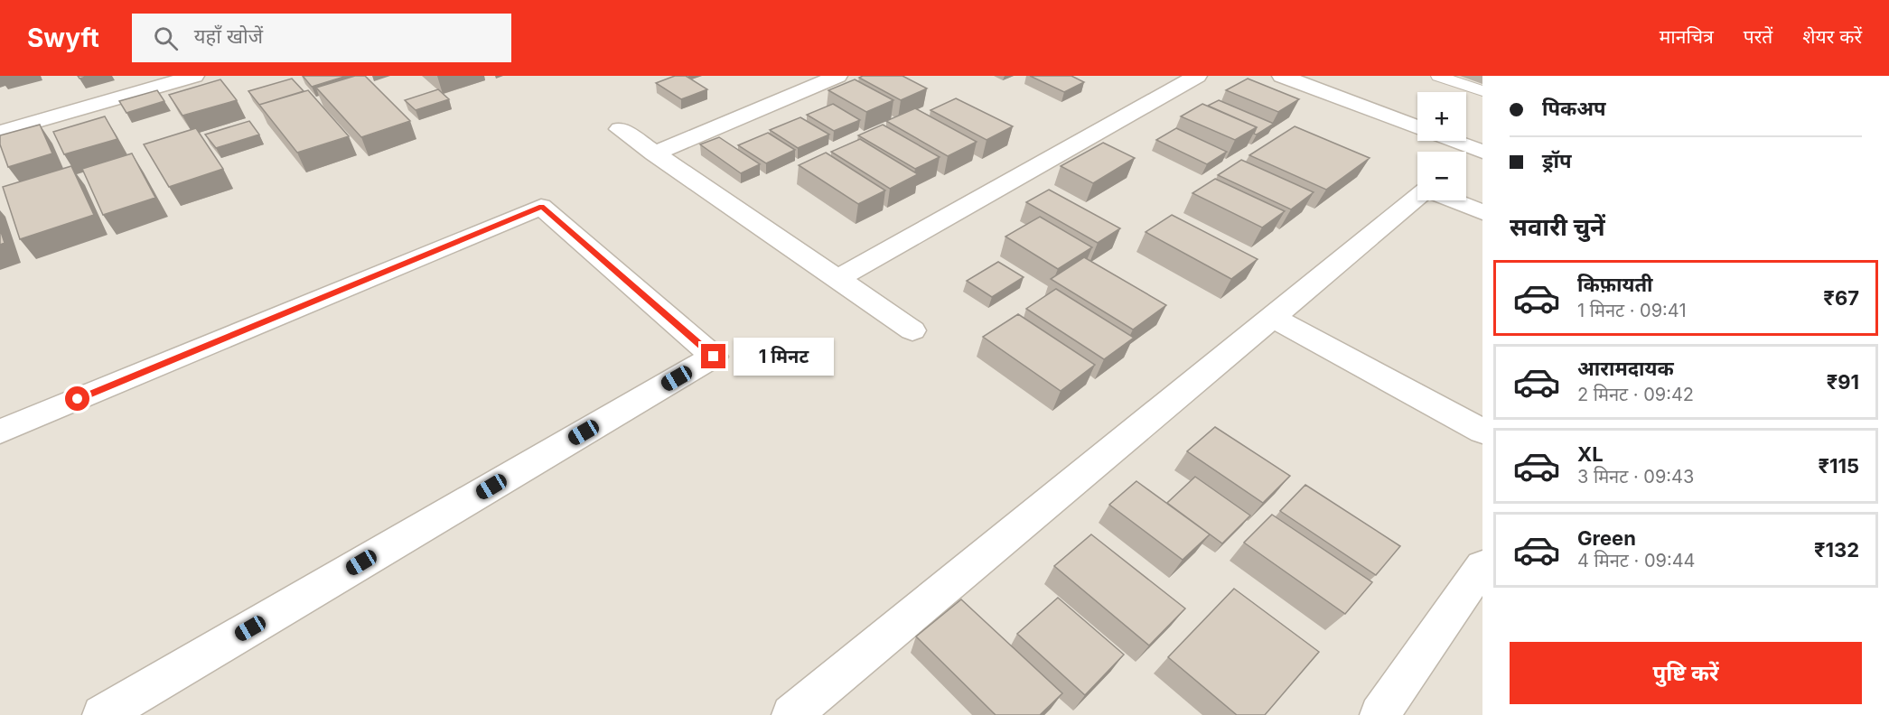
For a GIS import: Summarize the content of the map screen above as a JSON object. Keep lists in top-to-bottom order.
{
  "page": {
    "header": "Swyft",
    "search": "यहाँ खोजें",
    "nav": ["मानचित्र", "परतें", "शेयर करें"],
    "banner": ["पिकअप", "ड्रॉप"],
    "map_buttons": ["+", "−"],
    "heading": "सवारी चुनें",
    "list": [
      {
        "name": "किफ़ायती",
        "note": "1 मिनट · 09:41",
        "value": "₹67"
      },
      {
        "name": "आरामदायक",
        "note": "2 मिनट · 09:42",
        "value": "₹91"
      },
      {
        "name": "XL",
        "note": "3 मिनट · 09:43",
        "value": "₹115"
      },
      {
        "name": "Green",
        "note": "4 मिनट · 09:44",
        "value": "₹132"
      }
    ],
    "bubble": "1 मिनट",
    "buttons": "पुष्टि करें"
  }
}
